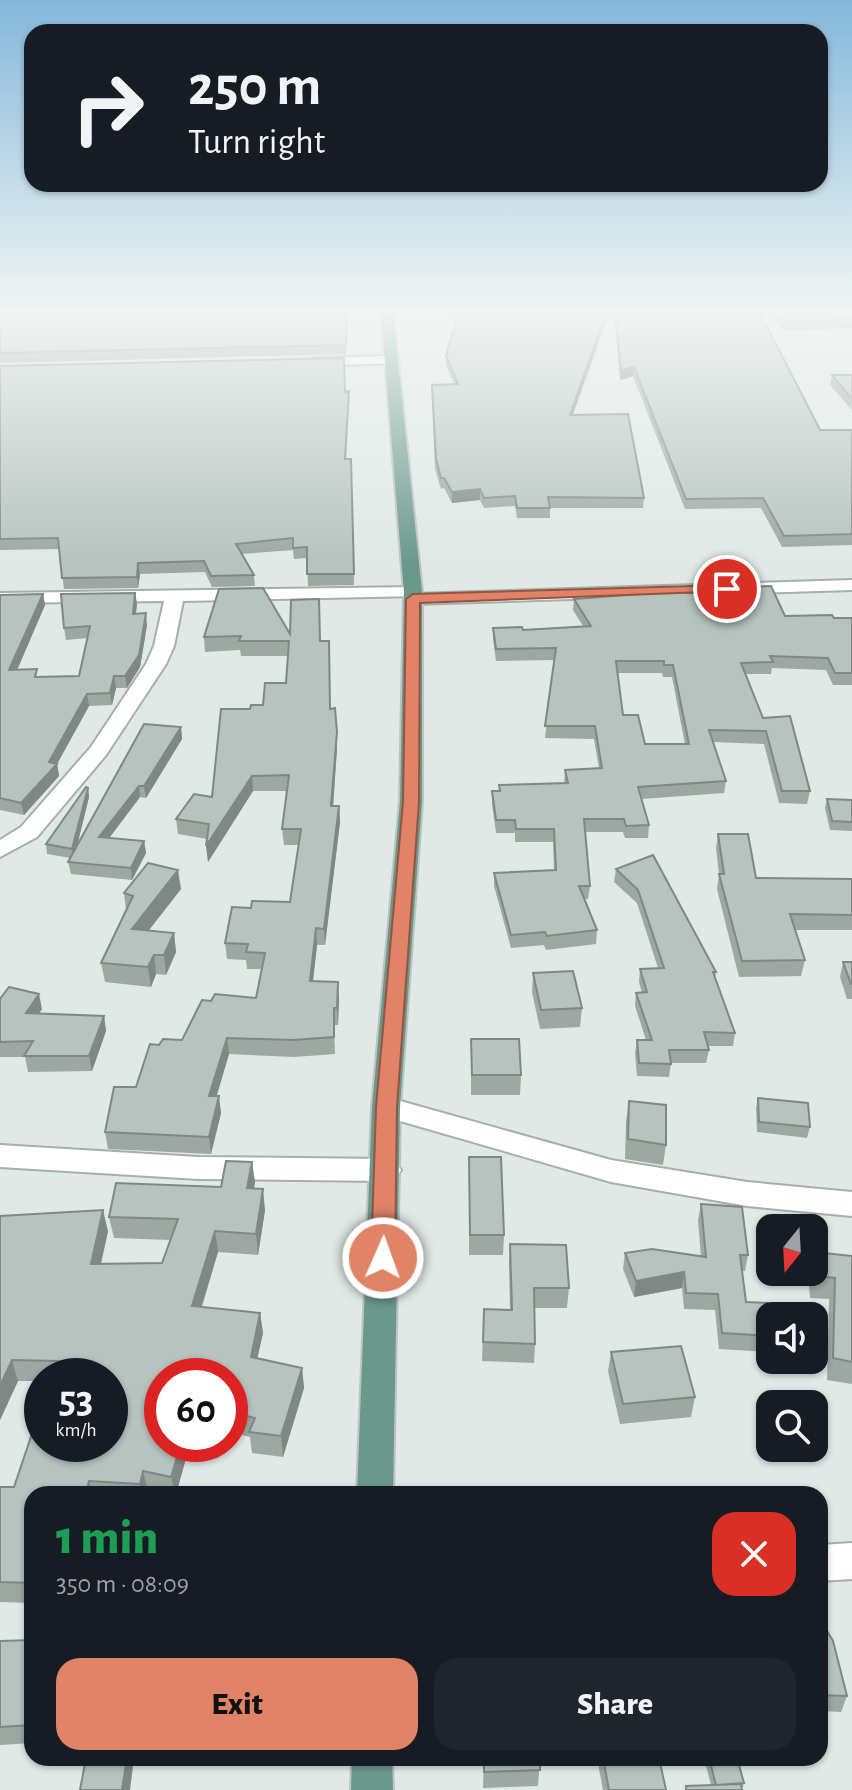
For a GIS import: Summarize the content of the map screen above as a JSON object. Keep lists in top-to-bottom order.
{
  "north": "bottom",
  "page": {
    "turn": ["250 m", "Turn right"],
    "speed": "53 km/h",
    "limit": "60",
    "heading": ["1 min", "350 m · 08:09"],
    "buttons": ["Exit", "Share"]
  }
}
